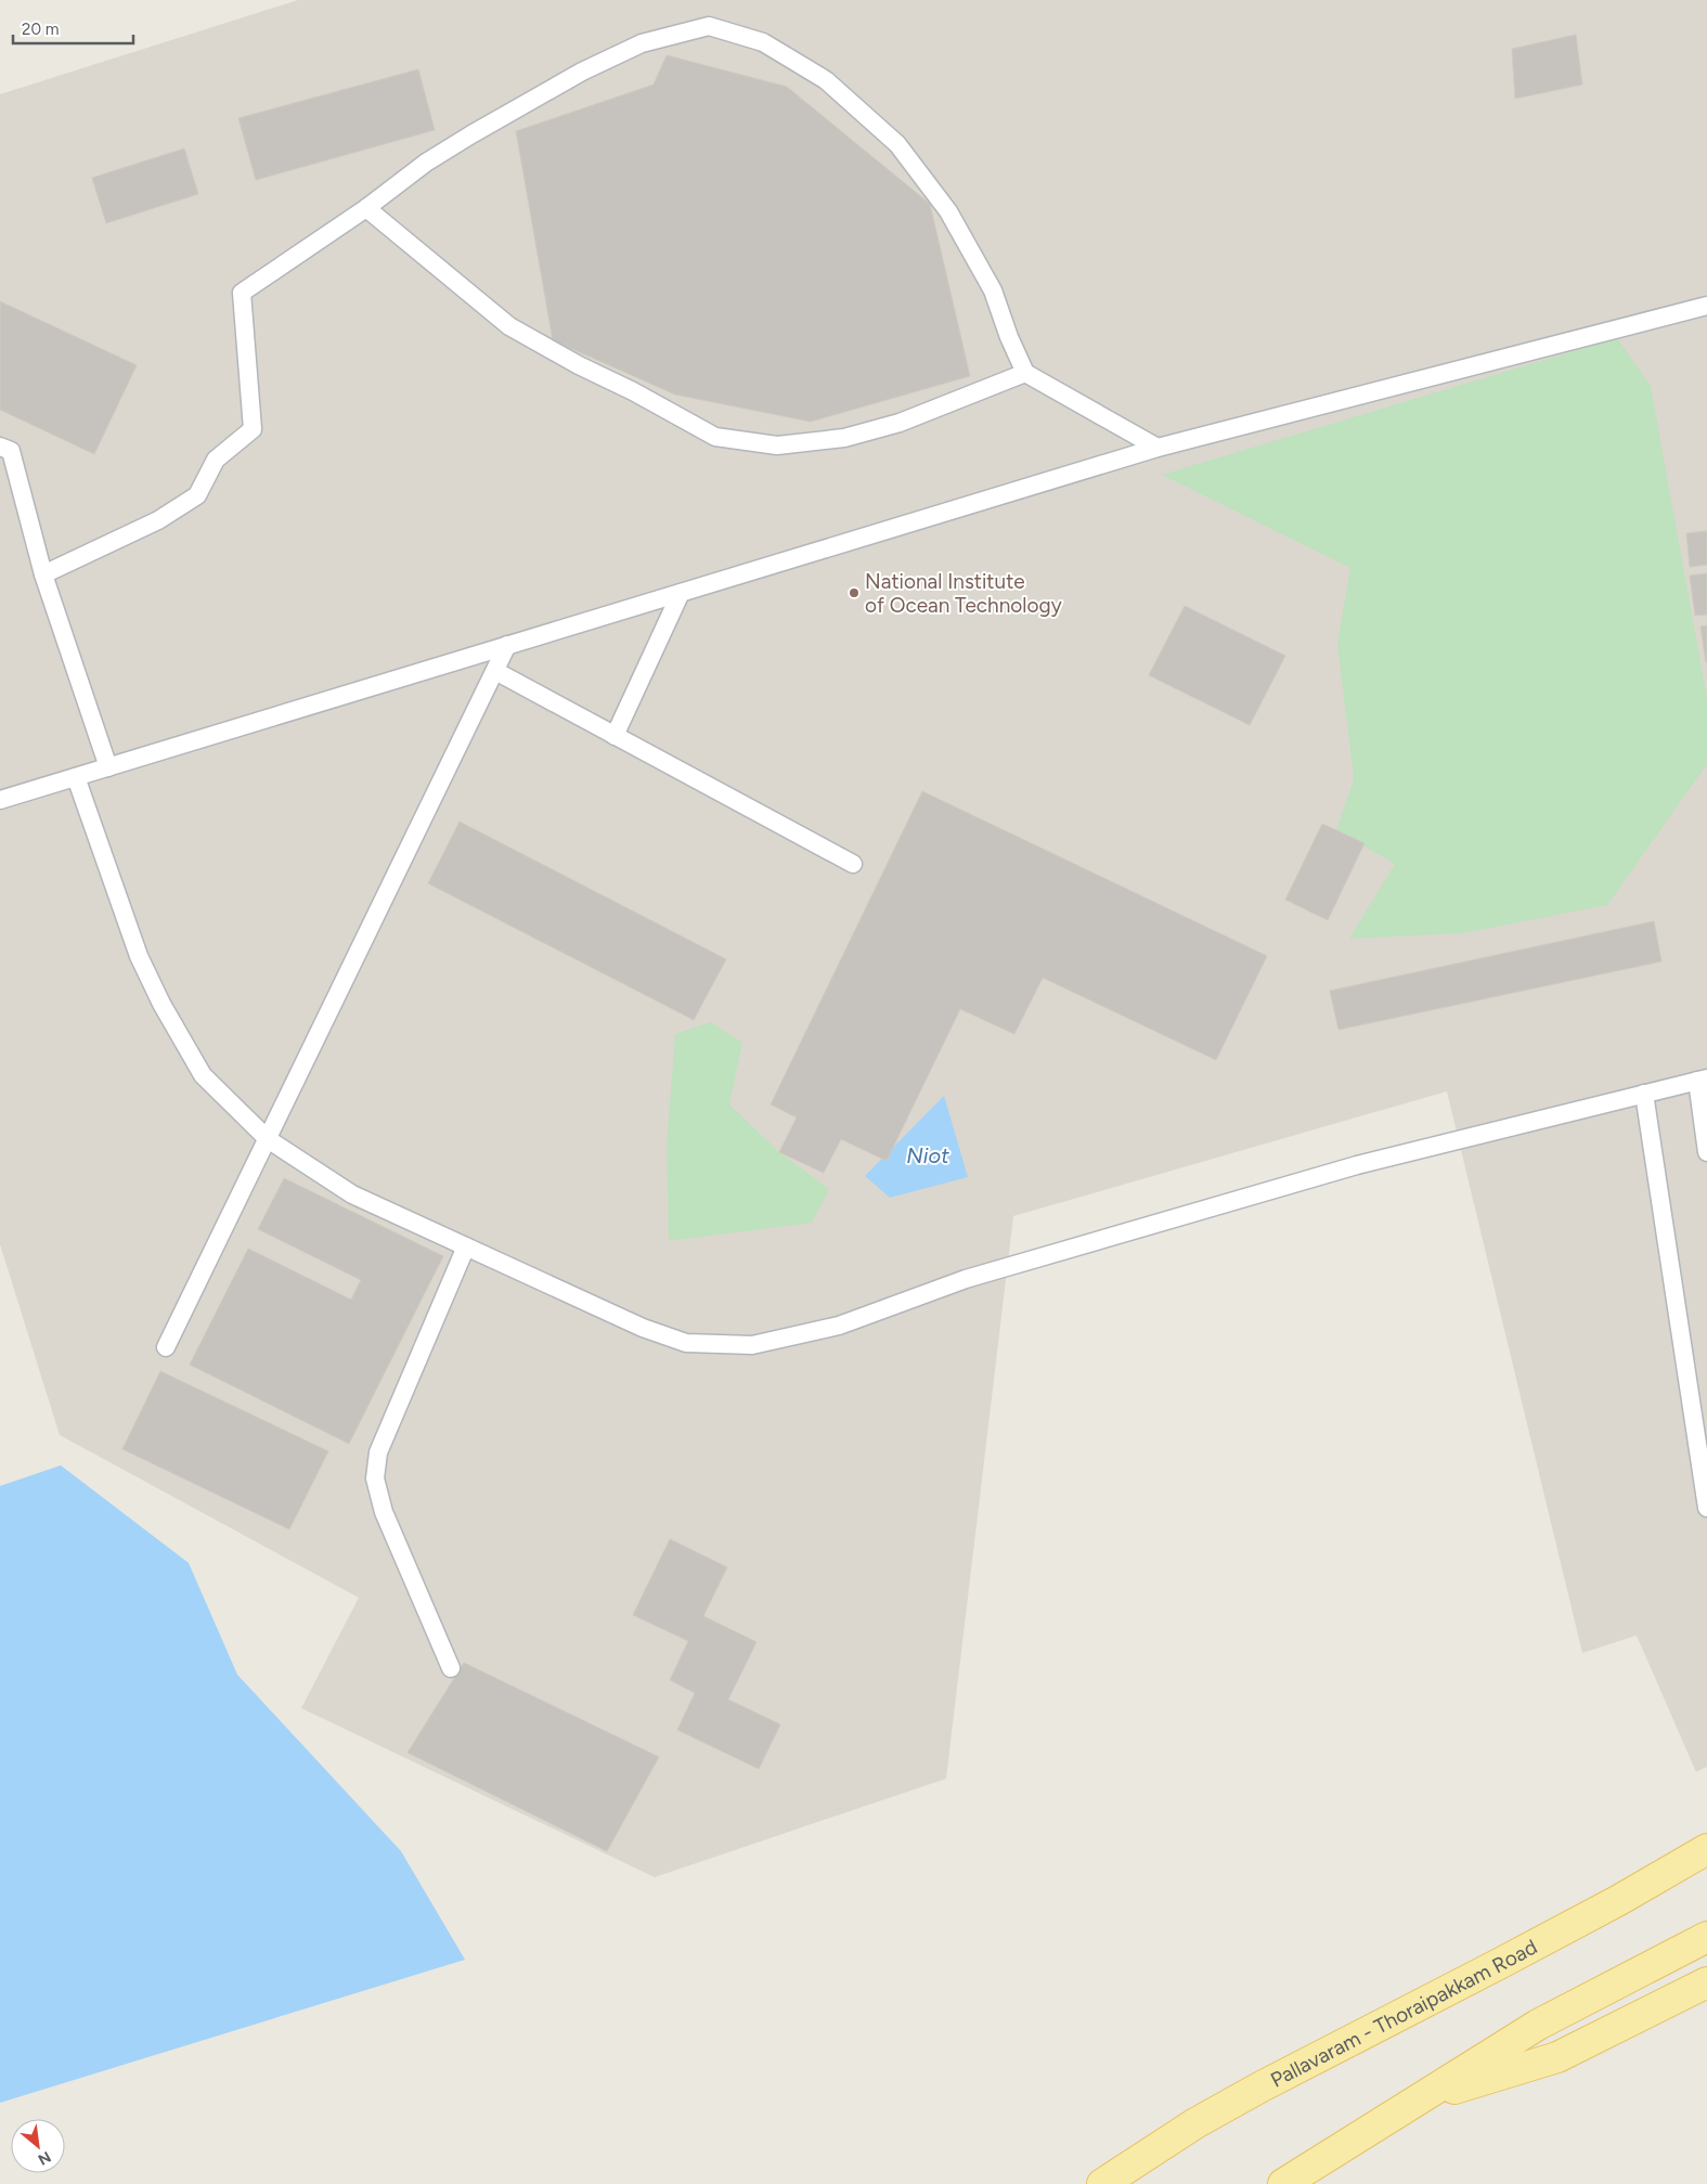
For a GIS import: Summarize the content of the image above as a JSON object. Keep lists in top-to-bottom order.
{
  "streets": {
    "main road": ["Pallavaram - Thoraipakkam Road"]
  },
  "water": ["Niot"],
  "places": ["National Institute of Ocean Technology"],
  "scale_bar": "20 m",
  "north": "bottom right"
}
